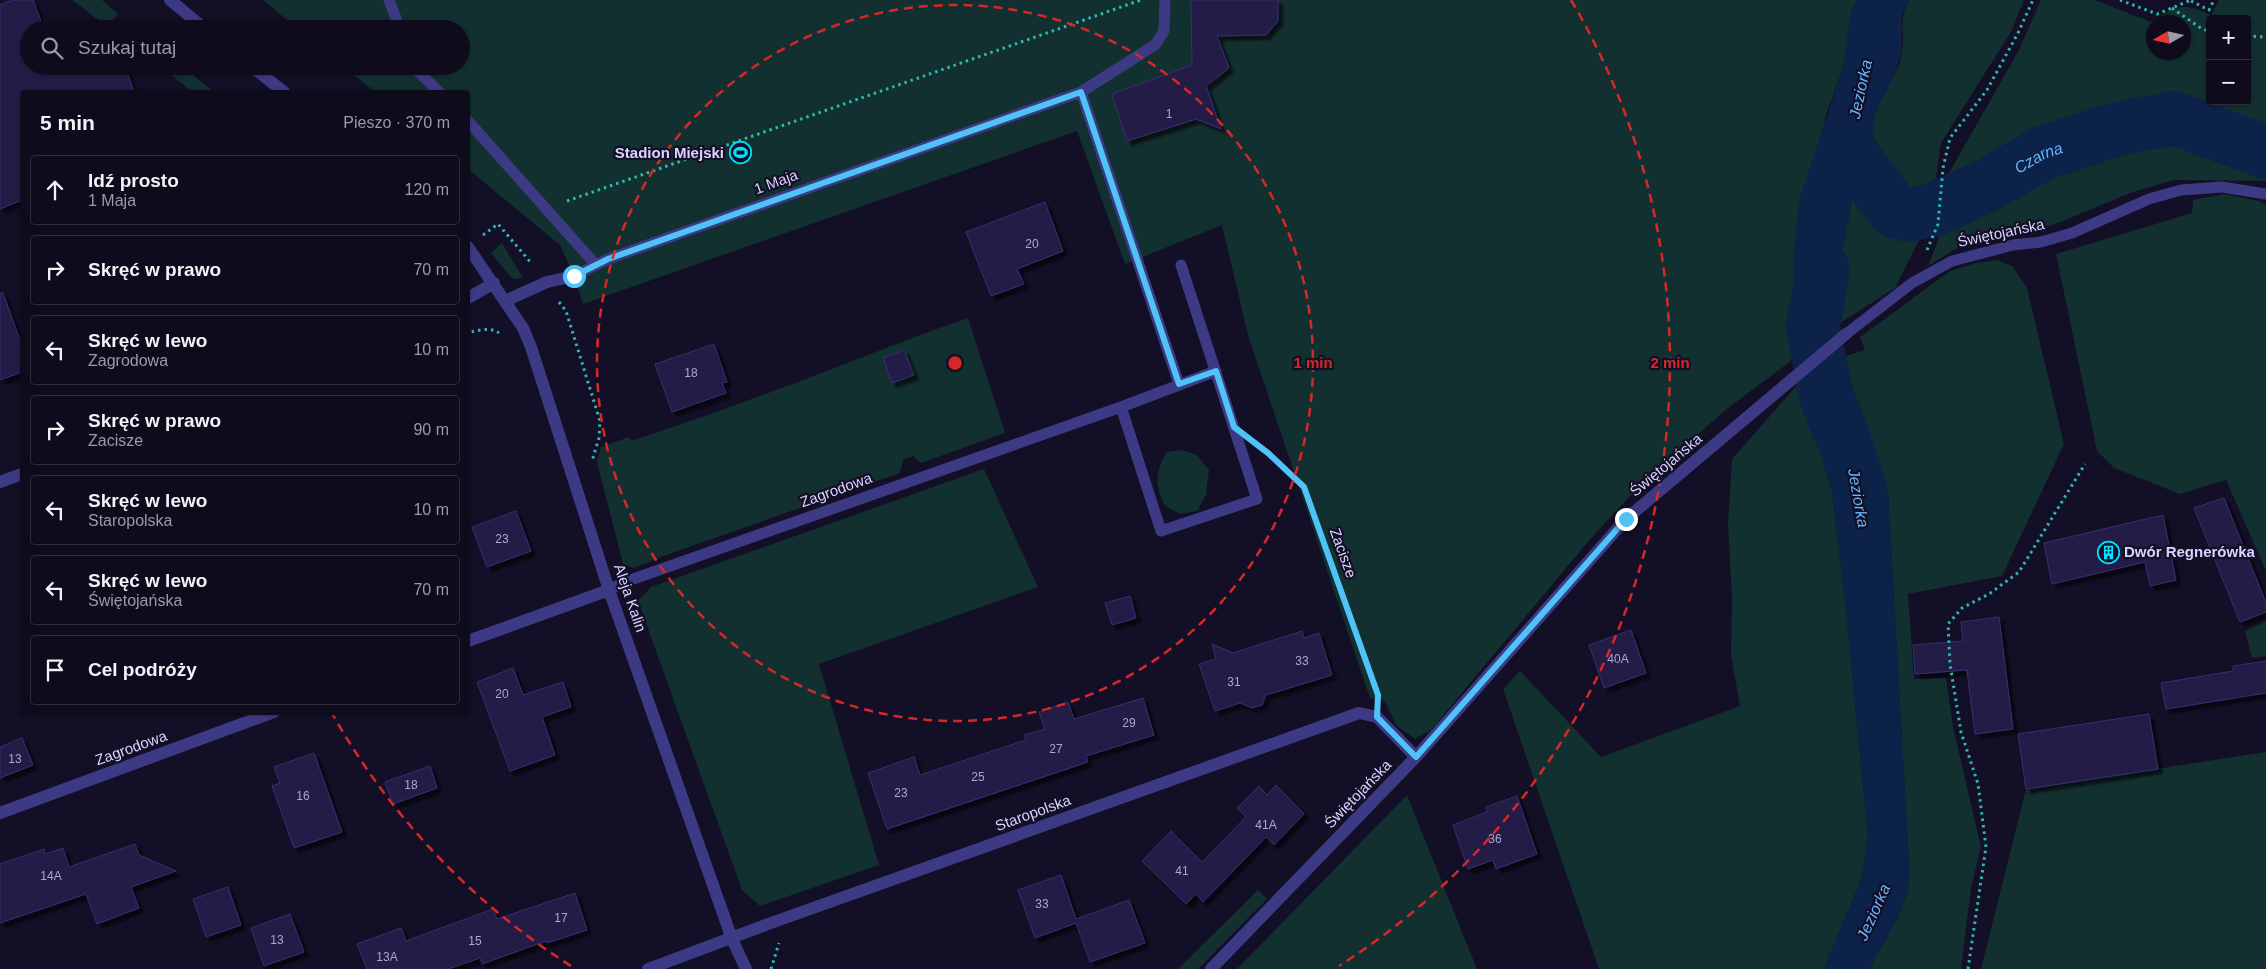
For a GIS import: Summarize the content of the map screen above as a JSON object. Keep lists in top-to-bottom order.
{
  "streets": {
    "street": [
      "1 Maja",
      "Świętojańska",
      "Zagrodowa",
      "Aleja Kalin",
      "Staropolska"
    ],
    "path": ["Zacisze"]
  },
  "crossings": [
    ["1 Maja", "Aleja Kalin"],
    ["Zagrodowa", "Aleja Kalin"],
    ["Zacisze", "Staropolska"],
    ["Aleja Kalin", "Staropolska"]
  ],
  "water": ["Jeziorka", "Czarna"],
  "places": {
    "sports": ["Stadion Miejski"],
    "building": ["Dwór Regnerówka"]
  },
  "house_numbers": [
    "1",
    "20",
    "18",
    "23",
    "40A",
    "33",
    "31",
    "20",
    "29",
    "27",
    "13",
    "25",
    "18",
    "23",
    "16",
    "41A",
    "36",
    "41",
    "14A",
    "33",
    "17",
    "13",
    "15",
    "13A"
  ],
  "north": "left",
  "page": {
    "map_buttons": ["+", "−"],
    "search": "Szukaj tutaj",
    "heading": ["5 min", "Pieszo · 370 m"],
    "list": [
      ["Idź prosto", "1 Maja", "120 m"],
      ["Skręć w prawo", "70 m"],
      ["Skręć w lewo", "Zagrodowa", "10 m"],
      ["Skręć w prawo", "Zacisze", "90 m"],
      ["Skręć w lewo", "Staropolska", "10 m"],
      ["Skręć w lewo", "Świętojańska", "70 m"],
      "Cel podróży"
    ]
  },
  "rings": ["1 min", "2 min"]
}
